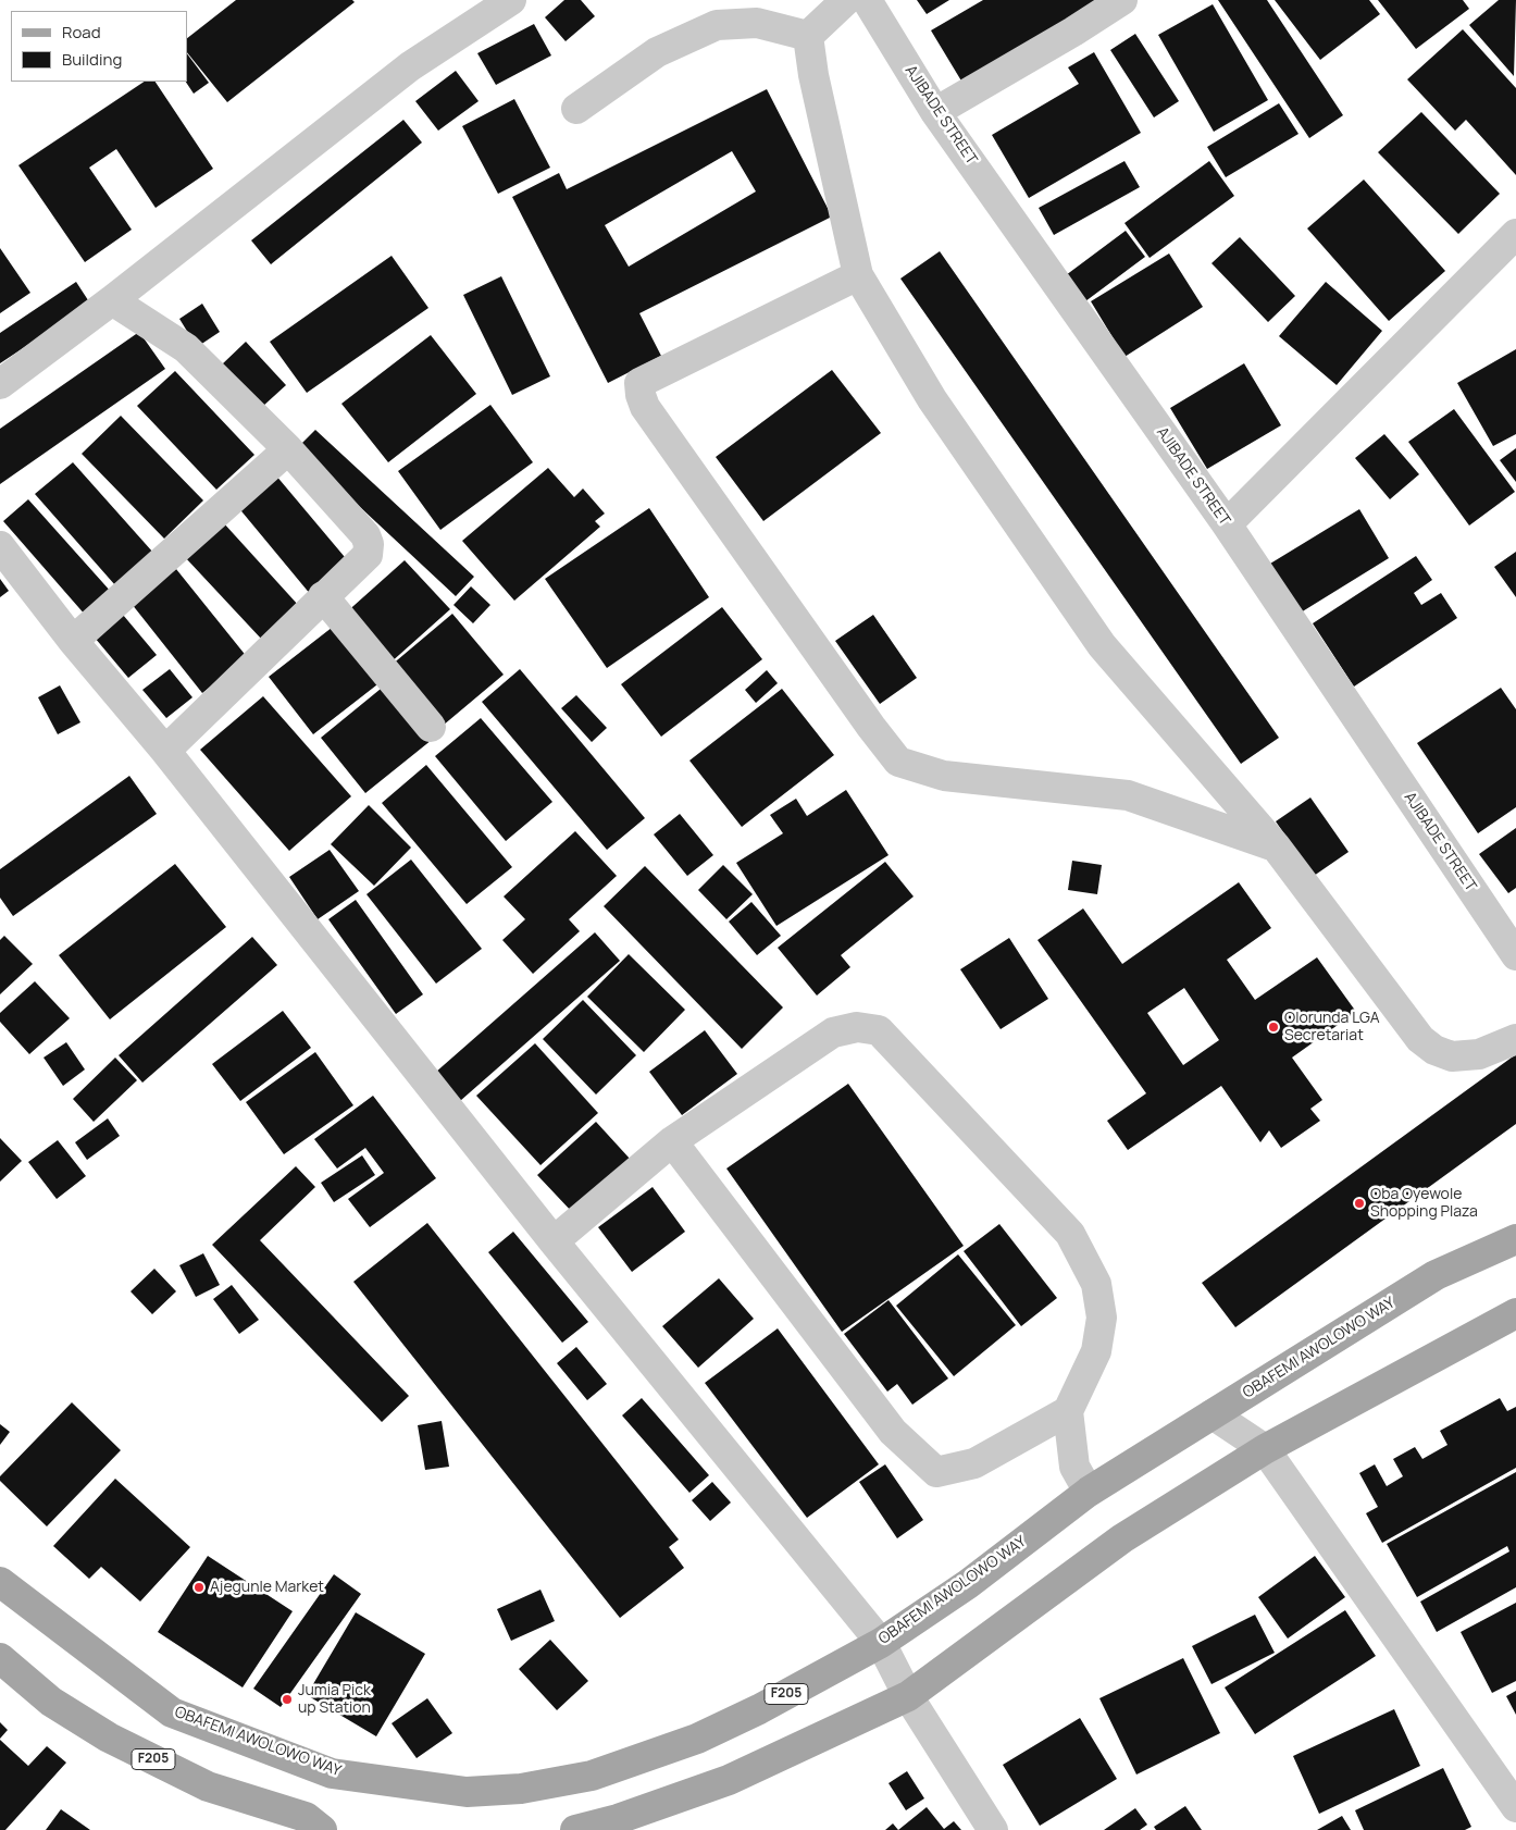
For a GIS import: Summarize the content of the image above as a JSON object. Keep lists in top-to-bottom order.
{
  "streets": {
    "main road": ["OBAFEMI AWOLOWO WAY", "F205"],
    "street": ["AJIBADE STREET"]
  },
  "places": [
    "Olorunda LGA Secretariat",
    "Oba Oyewole Shopping Plaza",
    "Ajegunle Market",
    "Jumia Pick up Station"
  ],
  "legend": ["Road", "Building"]
}
